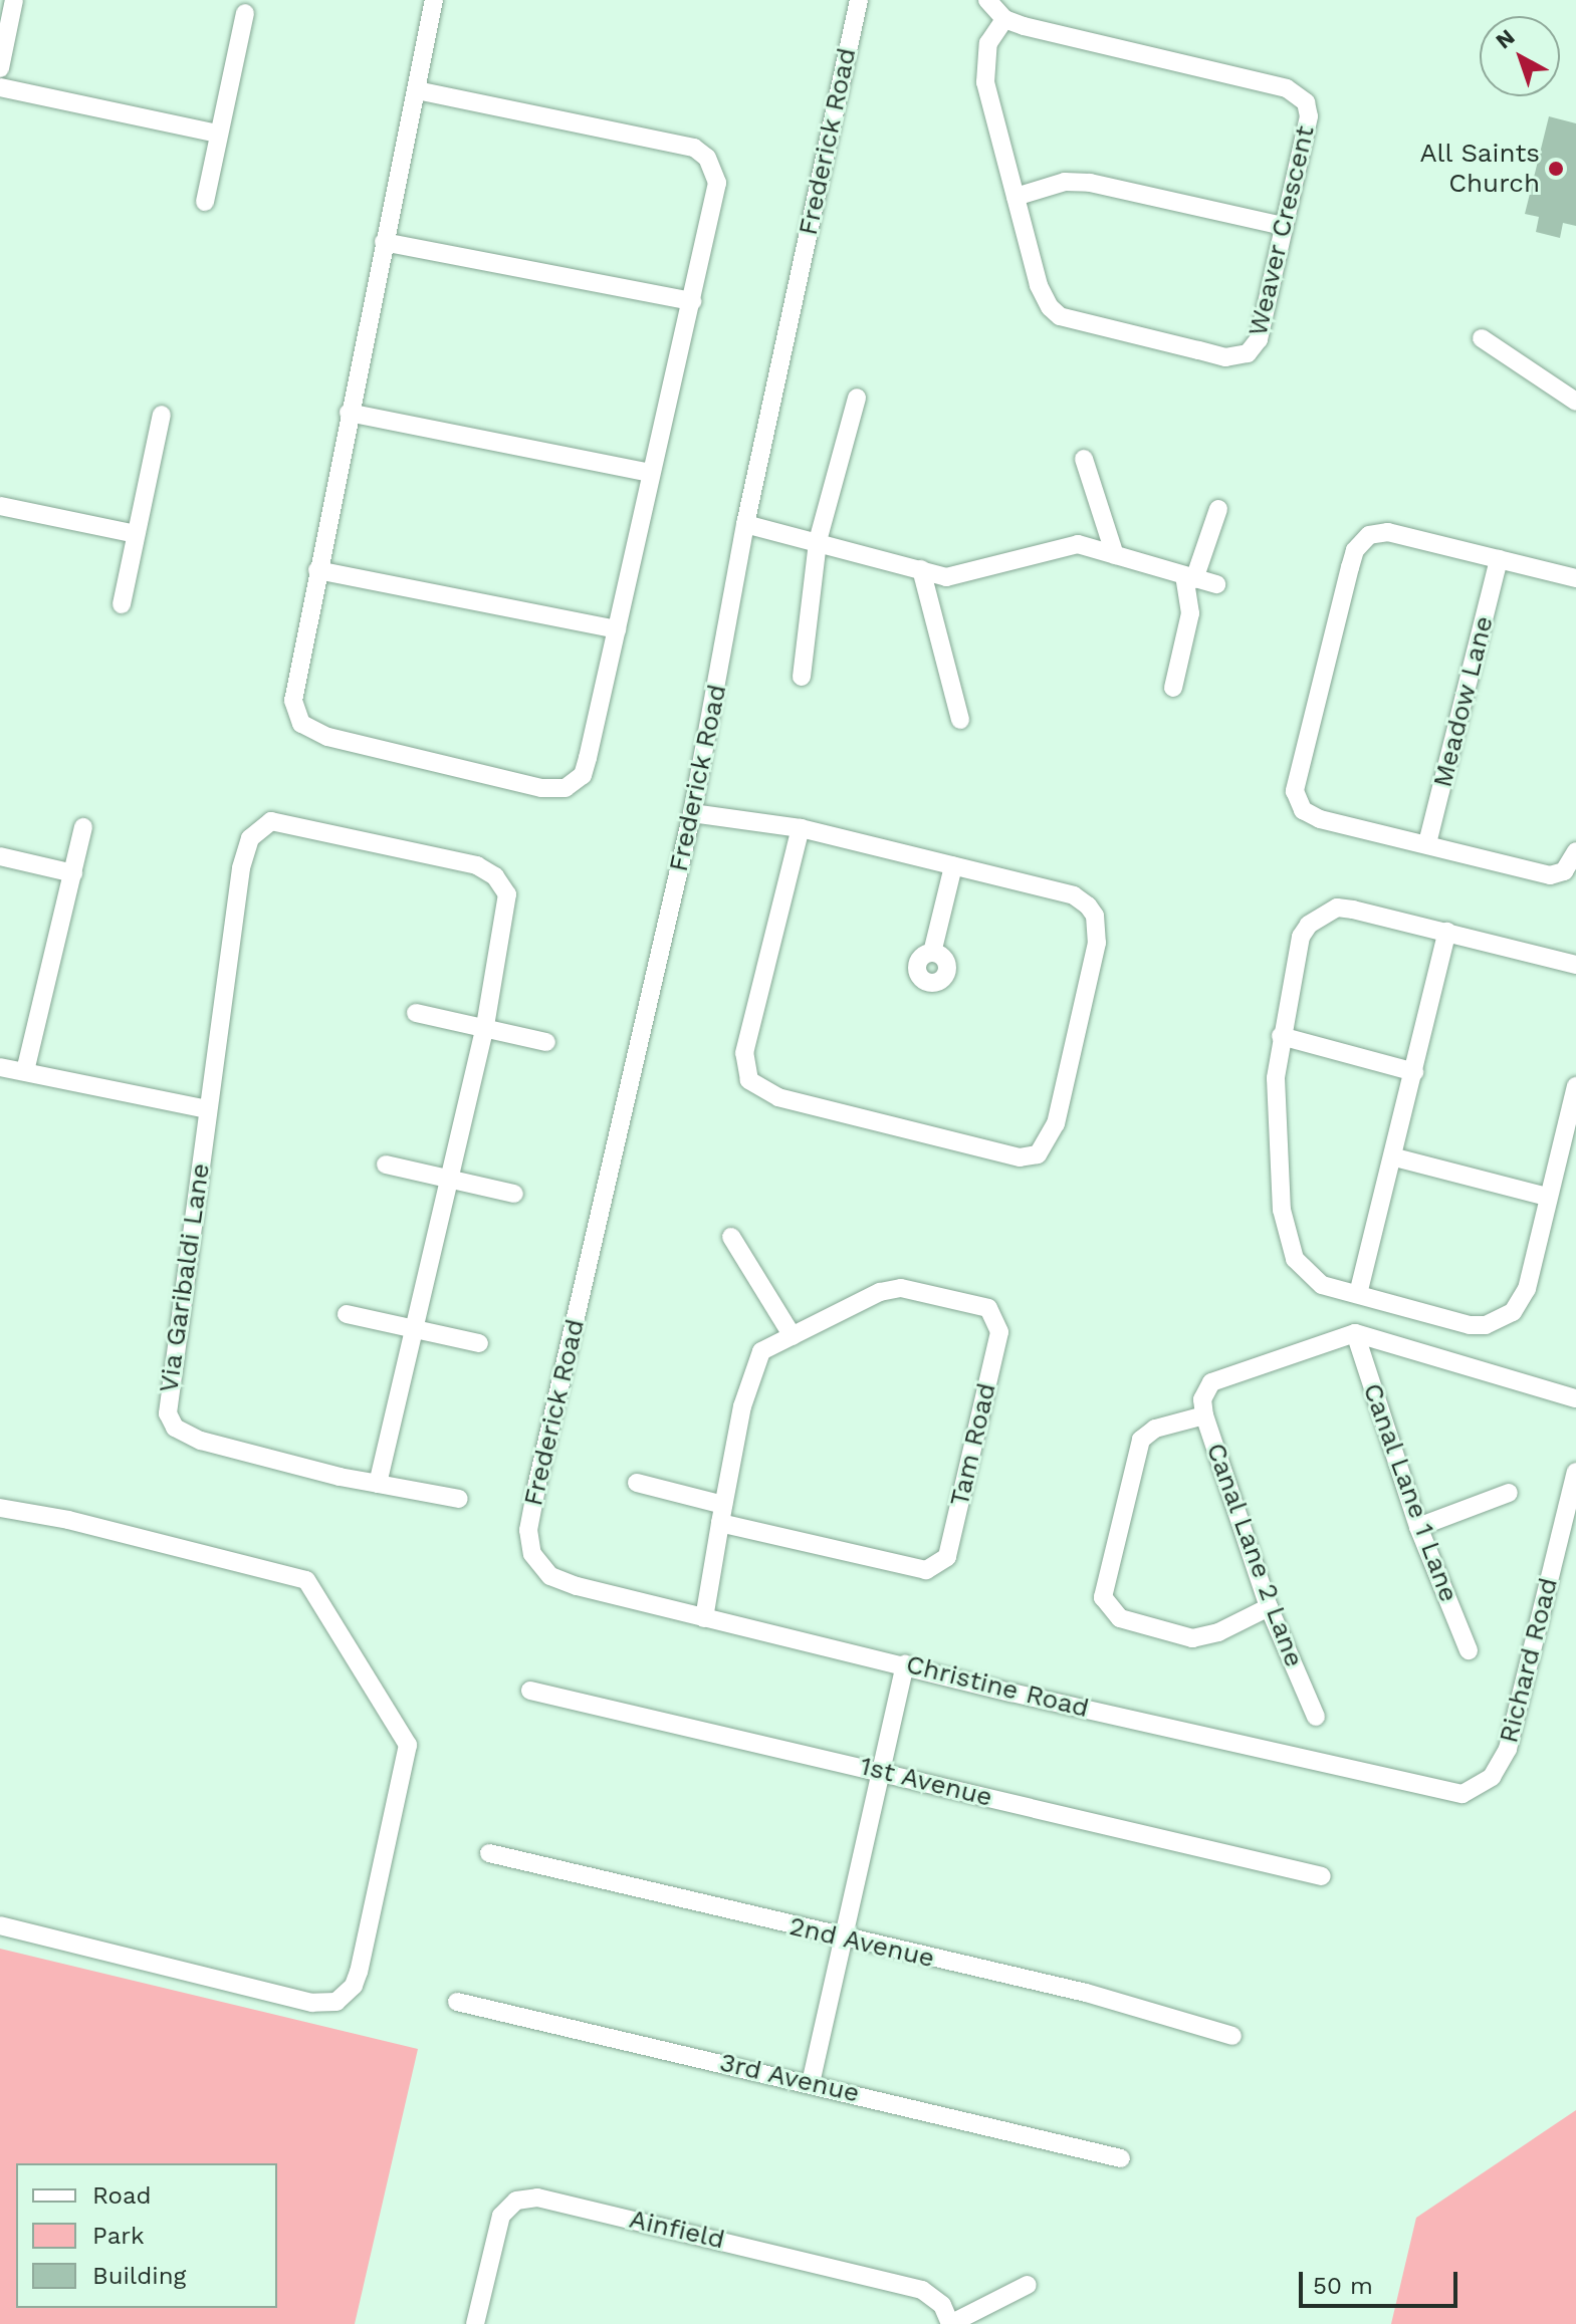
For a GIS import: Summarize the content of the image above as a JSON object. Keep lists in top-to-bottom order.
{
  "streets": {
    "street": [
      "Frederick Road",
      "Weaver Crescent",
      "Meadow Lane",
      "Via Garibaldi Lane",
      "Tam Road",
      "Canal Lane 1 Lane",
      "Canal Lane 2 Lane",
      "Richard Road",
      "Christine Road",
      "1st Avenue",
      "2nd Avenue",
      "3rd Avenue",
      "Ainfield"
    ]
  },
  "crossings": [
    ["Frederick Road", "Christine Road"],
    ["Tam Road", "Christine Road"],
    ["Canal Lane 1 Lane", "Canal Lane 2 Lane"],
    ["Richard Road", "Christine Road"]
  ],
  "places": ["All Saints Church"],
  "legend": ["Road", "Park", "Building"],
  "scale_bar": "50 m",
  "north": "top left"
}
